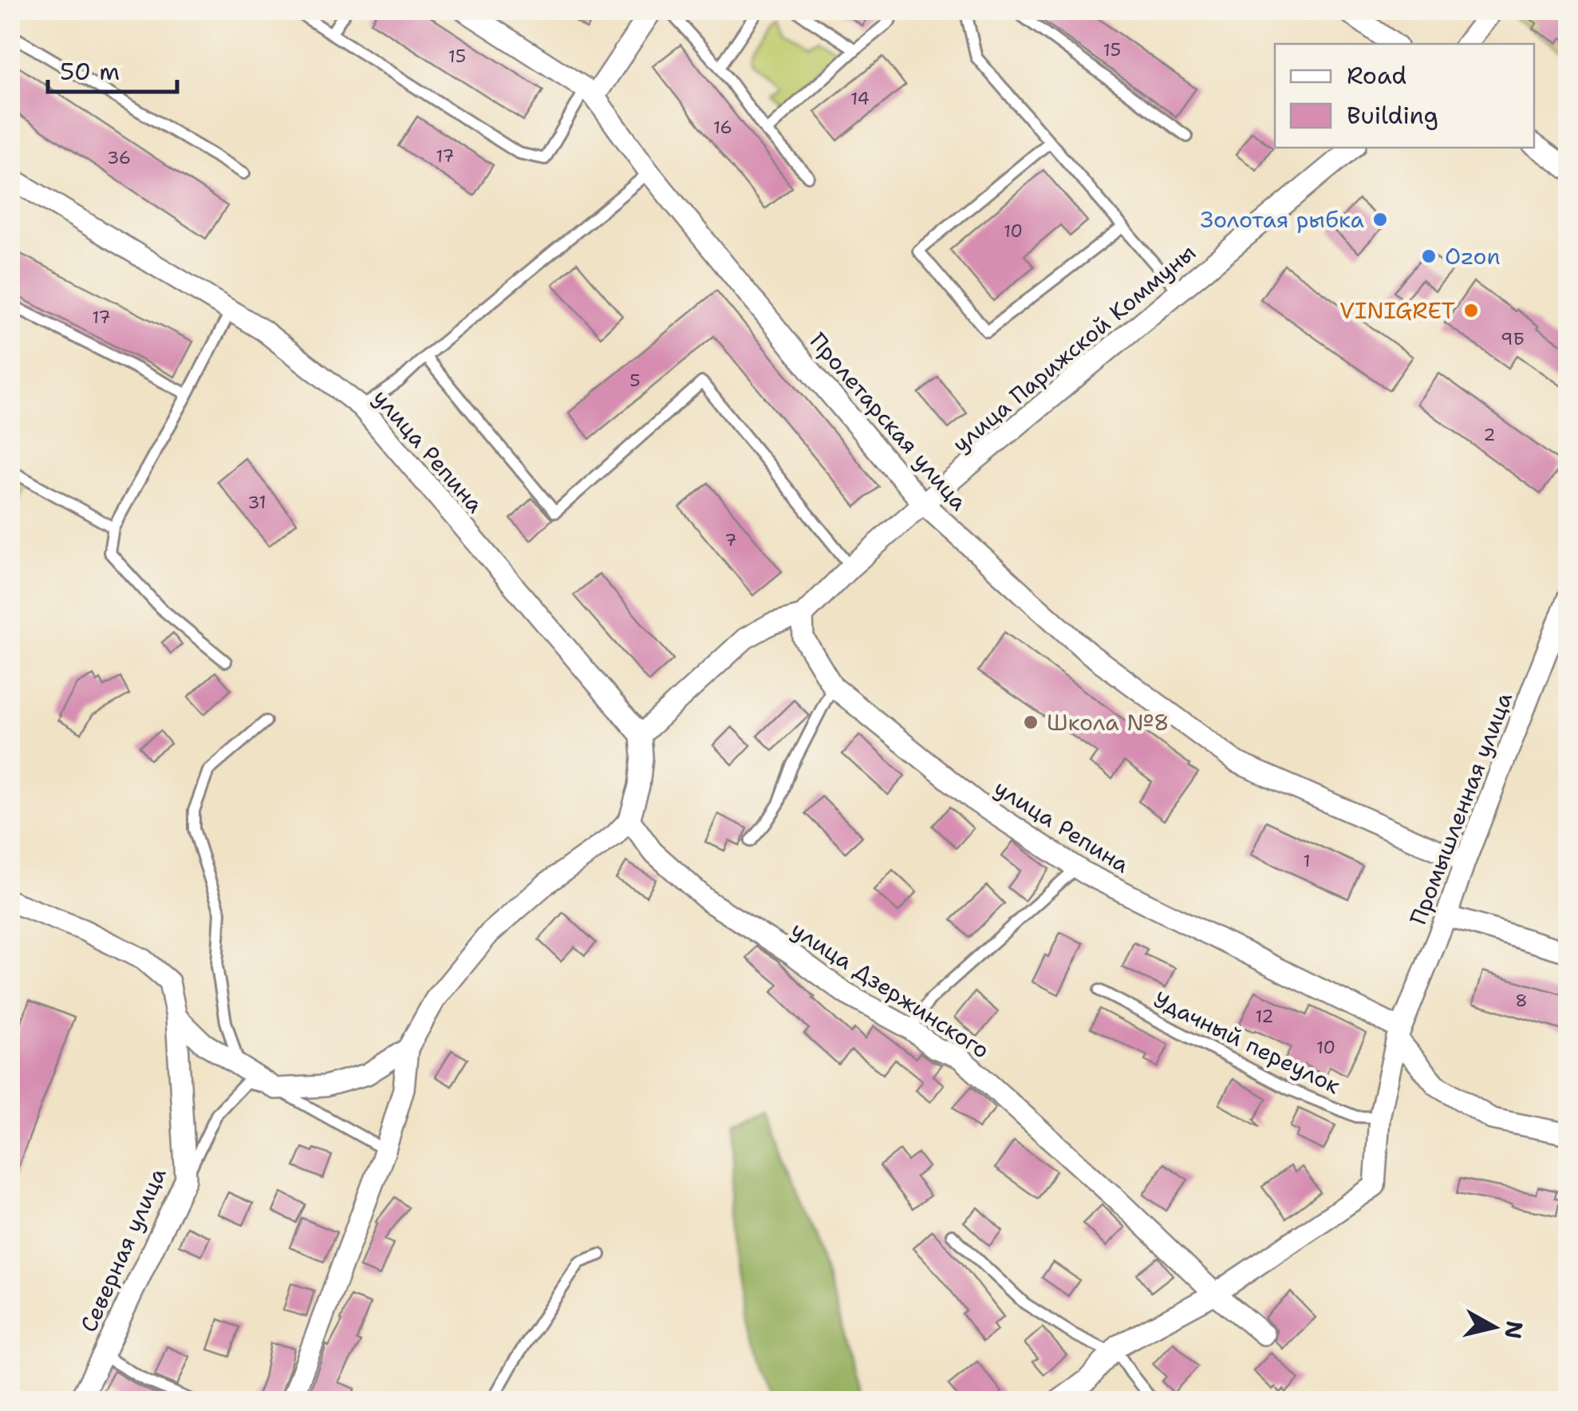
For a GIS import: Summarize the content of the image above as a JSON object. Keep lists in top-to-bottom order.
{
  "streets": {
    "street": [
      "улица Парижской Коммуны",
      "Пролетарская улица",
      "улица Репина",
      "Промышленная улица",
      "улица Дзержинского",
      "Северная улица"
    ],
    "lane": ["Удачный переулок"]
  },
  "crossings": [
    ["улица Парижской Коммуны", "Пролетарская улица"],
    ["улица Парижской Коммуны", "улица Репина"],
    ["Пролетарская улица", "Промышленная улица"],
    ["улица Репина", "Промышленная улица"],
    ["Промышленная улица", "улица Дзержинского"],
    ["Промышленная улица", "Удачный переулок"]
  ],
  "places": [
    "Золотая рыбка",
    "Ozon",
    "VINIGRET",
    "Школа №8"
  ],
  "house_numbers": [
    "15",
    "15",
    "14",
    "16",
    "17",
    "36",
    "10",
    "17",
    "9Б",
    "5",
    "2",
    "31",
    "7",
    "1",
    "8",
    "12",
    "10"
  ],
  "legend": ["Road", "Building"],
  "scale_bar": "50 m",
  "north": "right"
}
